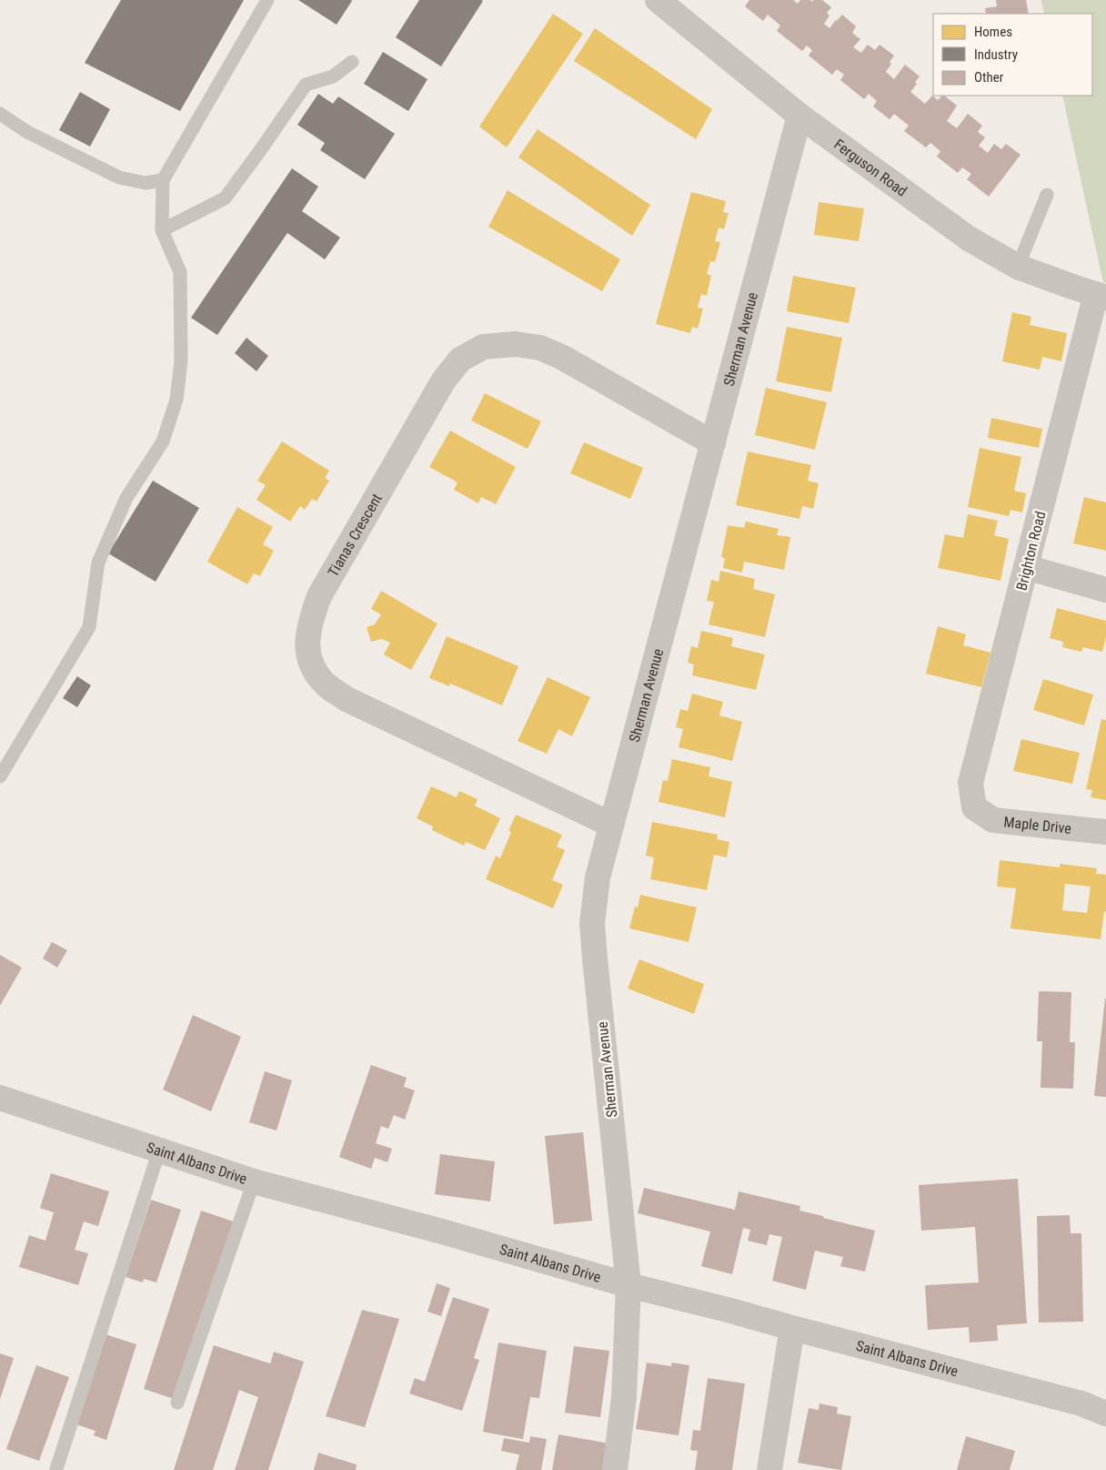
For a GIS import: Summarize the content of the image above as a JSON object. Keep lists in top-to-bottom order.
{
  "streets": {
    "street": [
      "Ferguson Road",
      "Sherman Avenue",
      "Tianas Crescent",
      "Brighton Road",
      "Maple Drive",
      "Saint Albans Drive"
    ]
  },
  "crossings": [
    ["Ferguson Road", "Sherman Avenue"],
    ["Ferguson Road", "Brighton Road"],
    ["Sherman Avenue", "Tianas Crescent"],
    ["Sherman Avenue", "Saint Albans Drive"],
    ["Brighton Road", "Maple Drive"]
  ],
  "legend": ["Homes", "Industry", "Other"]
}
